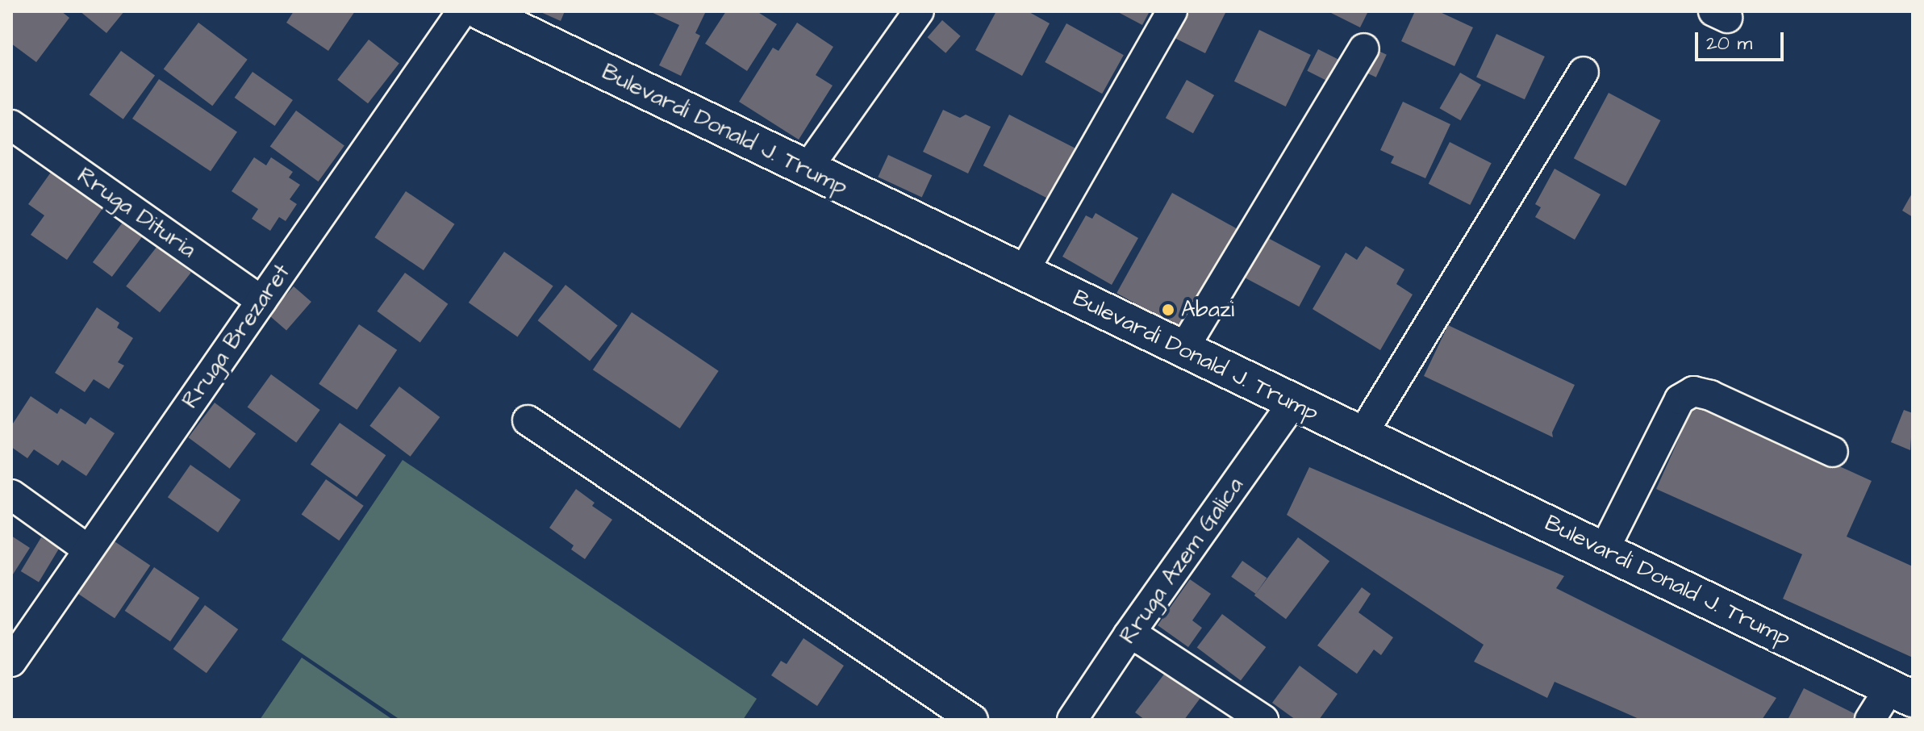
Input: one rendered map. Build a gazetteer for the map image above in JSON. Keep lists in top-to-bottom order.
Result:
{
  "streets": {
    "main road": ["Bulevardi Donald J. Trump"],
    "street": ["Rruga Dituria", "Rruga Brezaret", "Rruga Azem Galica"]
  },
  "crossings": [
    ["Bulevardi Donald J. Trump", "Rruga Azem Galica"],
    ["Rruga Dituria", "Rruga Brezaret"]
  ],
  "places": ["Abazi"],
  "scale_bar": "20 m"
}
